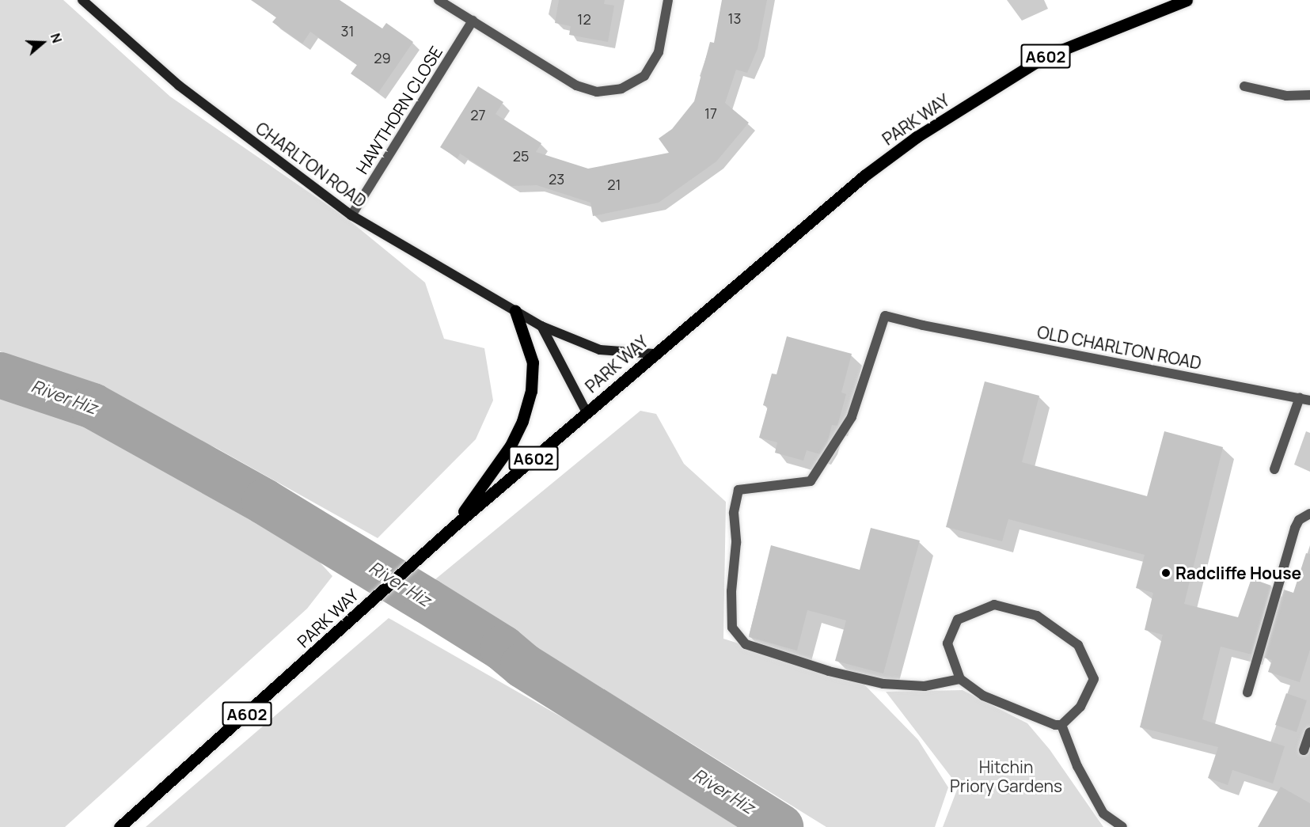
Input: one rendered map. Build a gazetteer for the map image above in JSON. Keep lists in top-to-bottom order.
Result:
{
  "streets": {
    "main road": ["A602", "PARK WAY"],
    "street": ["HAWTHORN CLOSE", "CHARLTON ROAD", "OLD CHARLTON ROAD"]
  },
  "crossings": [
    ["HAWTHORN CLOSE", "CHARLTON ROAD"],
    ["PARK WAY", "CHARLTON ROAD"]
  ],
  "water": ["River Hiz"],
  "parks": ["Hitchin Priory Gardens"],
  "places": ["Radcliffe House"],
  "house_numbers": [
    "13",
    "12",
    "31",
    "29",
    "17",
    "27",
    "25",
    "23",
    "21"
  ],
  "north": "right"
}
